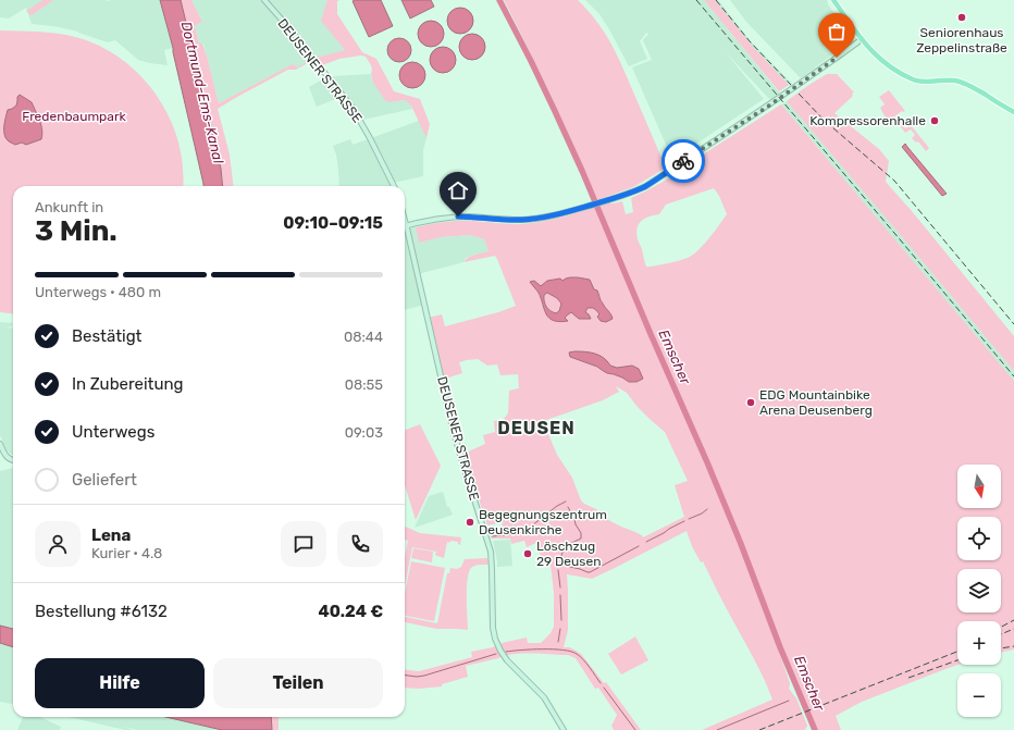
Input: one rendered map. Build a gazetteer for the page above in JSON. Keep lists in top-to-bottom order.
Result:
{
  "streets": {
    "main road": ["DEUSENER STRASSE"]
  },
  "districts": ["DEUSEN"],
  "water": ["Dortmund-Ems-Kanal", "Emscher"],
  "parks": ["Fredenbaumpark"],
  "places": [
    "Seniorenhaus Zeppelinstraße",
    "Kompressorenhalle",
    "EDG Mountainbike Arena Deusenberg",
    "Begegnungszentrum Deusenkirche",
    "Löschzug 29 Deusen"
  ],
  "north": "bottom",
  "page": {
    "heading": ["3 Min.", "Ankunft in", "09:10–09:15"],
    "panel": [
      "Lena",
      "Kurier · 4.8",
      "Bestellung #6132",
      "40.24 €"
    ],
    "bar": "Unterwegs · 480 m",
    "list": [
      ["Bestätigt", "08:44"],
      ["In Zubereitung", "08:55"],
      ["Unterwegs", "09:03"],
      "Geliefert"
    ],
    "map_buttons": ["+", "−"],
    "buttons": ["Hilfe", "Teilen"]
  }
}
